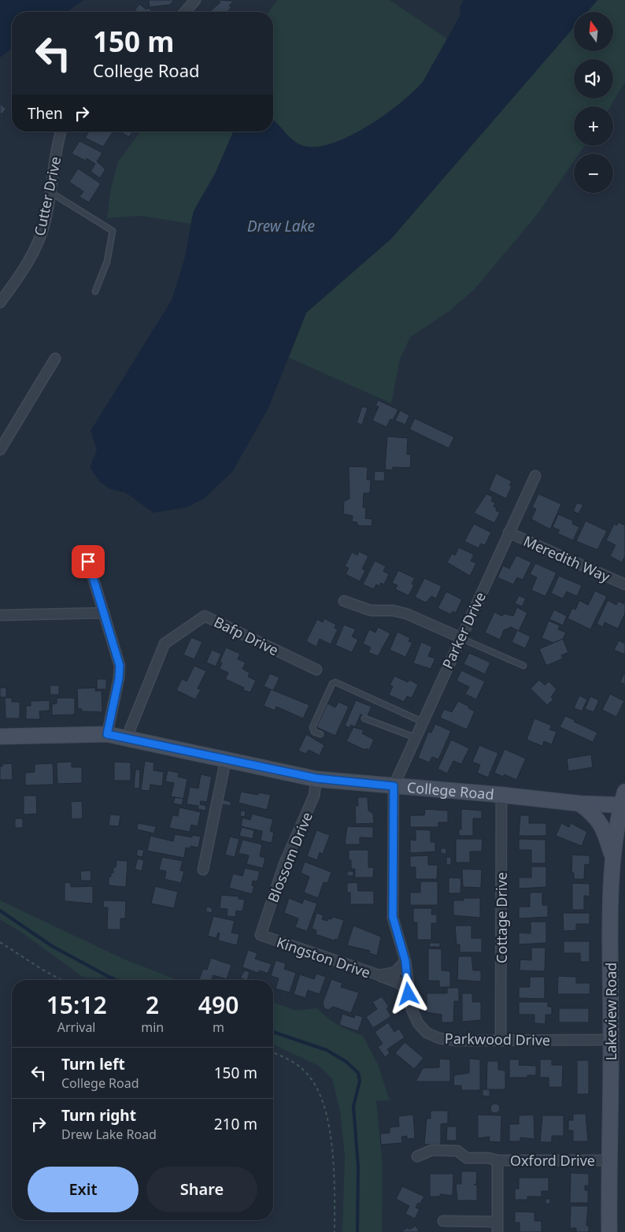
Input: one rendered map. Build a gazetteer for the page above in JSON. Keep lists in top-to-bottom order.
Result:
{
  "streets": {
    "street": [
      "Cutter Drive",
      "Meredith Way",
      "Parker Drive",
      "Bafp Drive",
      "College Road",
      "Blossom Drive",
      "Cottage Drive",
      "Kingston Drive",
      "Lakeview Road",
      "Parkwood Drive",
      "Oxford Drive"
    ]
  },
  "crossings": [
    ["Meredith Way", "Parker Drive"],
    ["Parker Drive", "College Road"],
    ["Parker Drive", "Parkwood Drive"],
    ["Bafp Drive", "College Road"],
    ["College Road", "Blossom Drive"],
    ["College Road", "Cottage Drive"],
    ["College Road", "Lakeview Road"],
    ["College Road", "Parkwood Drive"],
    ["Blossom Drive", "Kingston Drive"],
    ["Cottage Drive", "Parkwood Drive"],
    ["Kingston Drive", "Parkwood Drive"],
    ["Lakeview Road", "Parkwood Drive"],
    ["Lakeview Road", "Oxford Drive"]
  ],
  "water": ["Drew Lake"],
  "north": "top",
  "page": {
    "map_buttons": ["+", "−"],
    "turn": ["150 m", "College Road"],
    "then": "Then",
    "eta": [
      "15:12",
      "Arrival",
      "2",
      "min",
      "490",
      "m"
    ],
    "list": [
      {
        "name": "Turn left",
        "note": "College Road",
        "value": "150 m"
      },
      {
        "name": "Turn right",
        "note": "Drew Lake Road",
        "value": "210 m"
      }
    ],
    "buttons": ["Exit", "Share"]
  }
}
